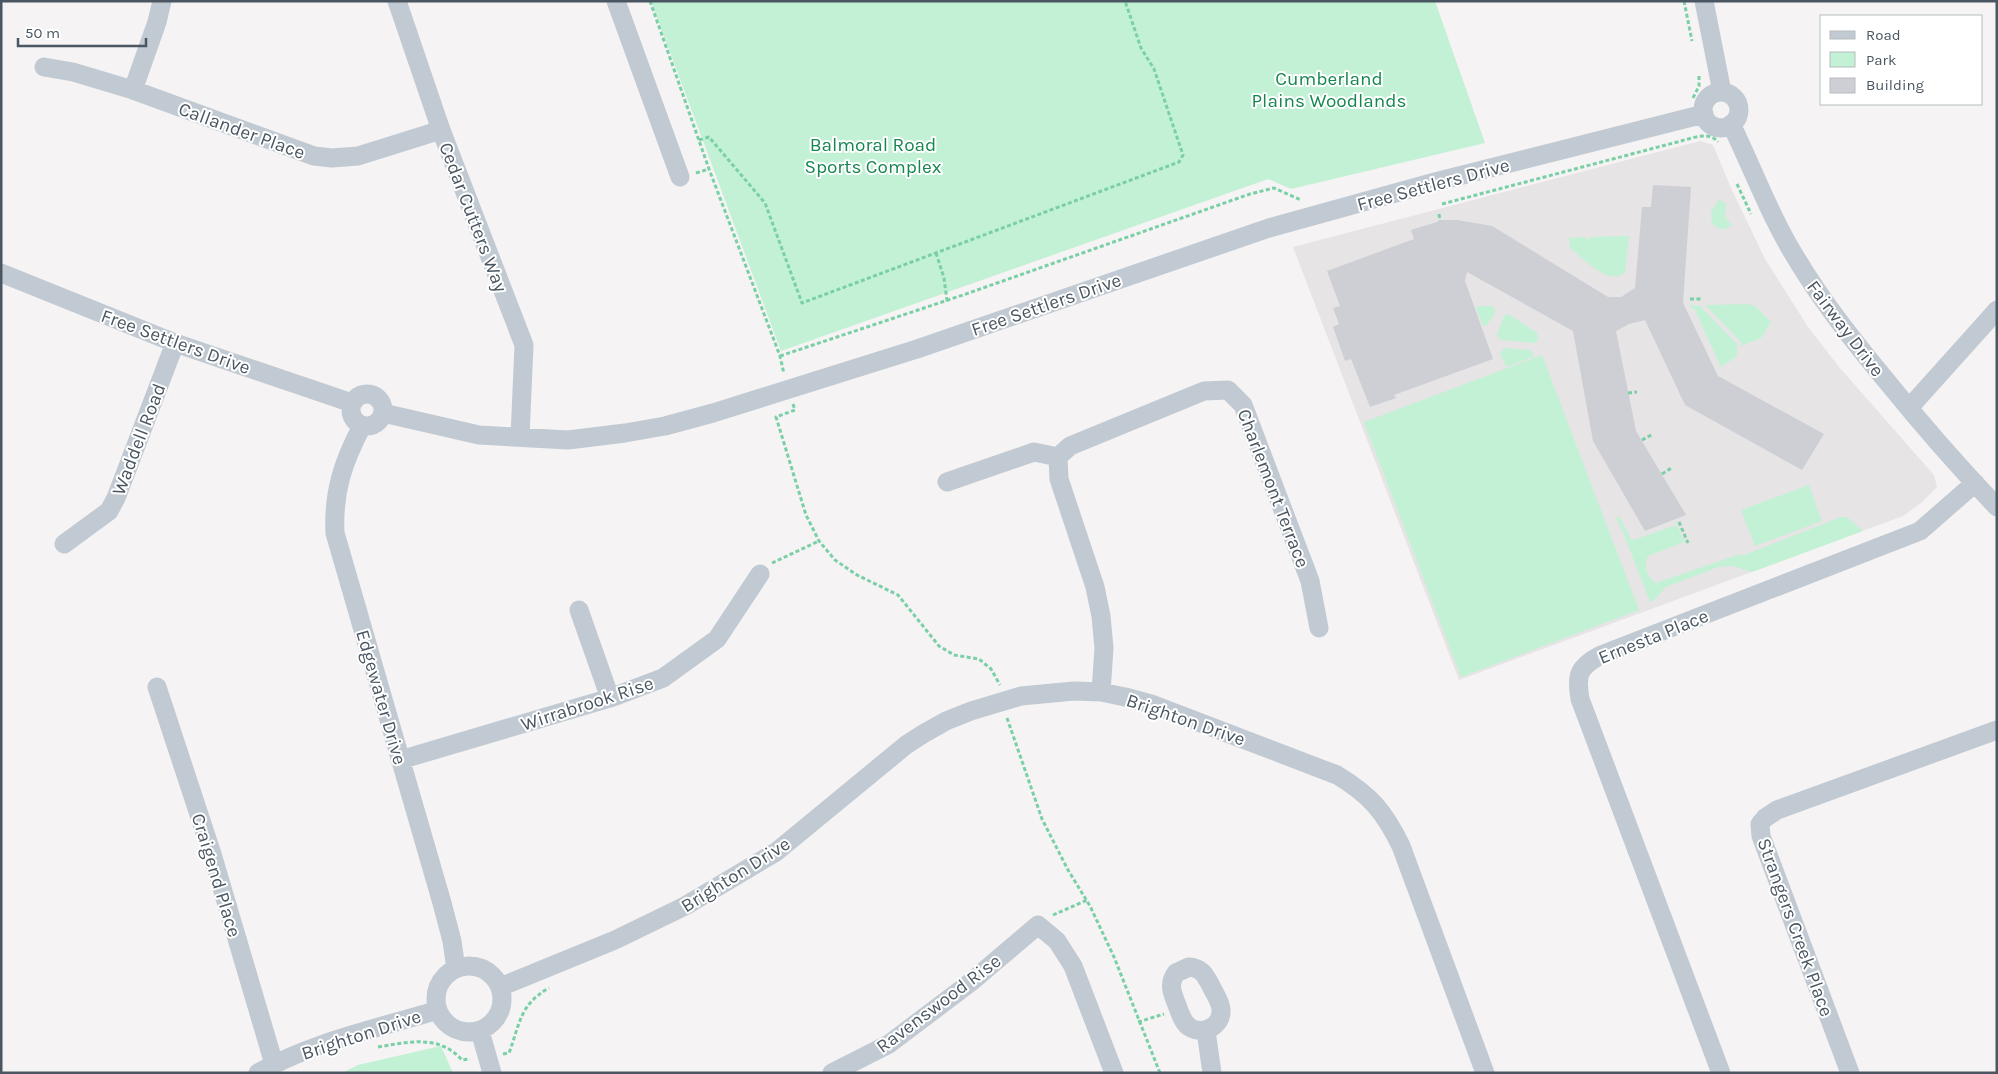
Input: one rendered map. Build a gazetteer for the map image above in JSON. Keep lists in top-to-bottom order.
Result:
{
  "streets": {
    "street": [
      "Callander Place",
      "Free Settlers Drive",
      "Cedar Cutters Way",
      "Fairway Drive",
      "Waddell Road",
      "Charlemont Terrace",
      "Ernesta Place",
      "Edgewater Drive",
      "Wirrabrook Rise",
      "Brighton Drive",
      "Craigend Place",
      "Strangers Creek Place",
      "Ravenswood Rise"
    ]
  },
  "crossings": [
    ["Callander Place", "Cedar Cutters Way"],
    ["Free Settlers Drive", "Cedar Cutters Way"],
    ["Free Settlers Drive", "Fairway Drive"],
    ["Free Settlers Drive", "Waddell Road"],
    ["Free Settlers Drive", "Edgewater Drive"],
    ["Fairway Drive", "Ernesta Place"],
    ["Edgewater Drive", "Wirrabrook Rise"],
    ["Edgewater Drive", "Brighton Drive"],
    ["Brighton Drive", "Craigend Place"]
  ],
  "parks": ["Cumberland Plains Woodlands", "Balmoral Road Sports Complex"],
  "legend": ["Road", "Park", "Building"],
  "scale_bar": "50 m"
}
